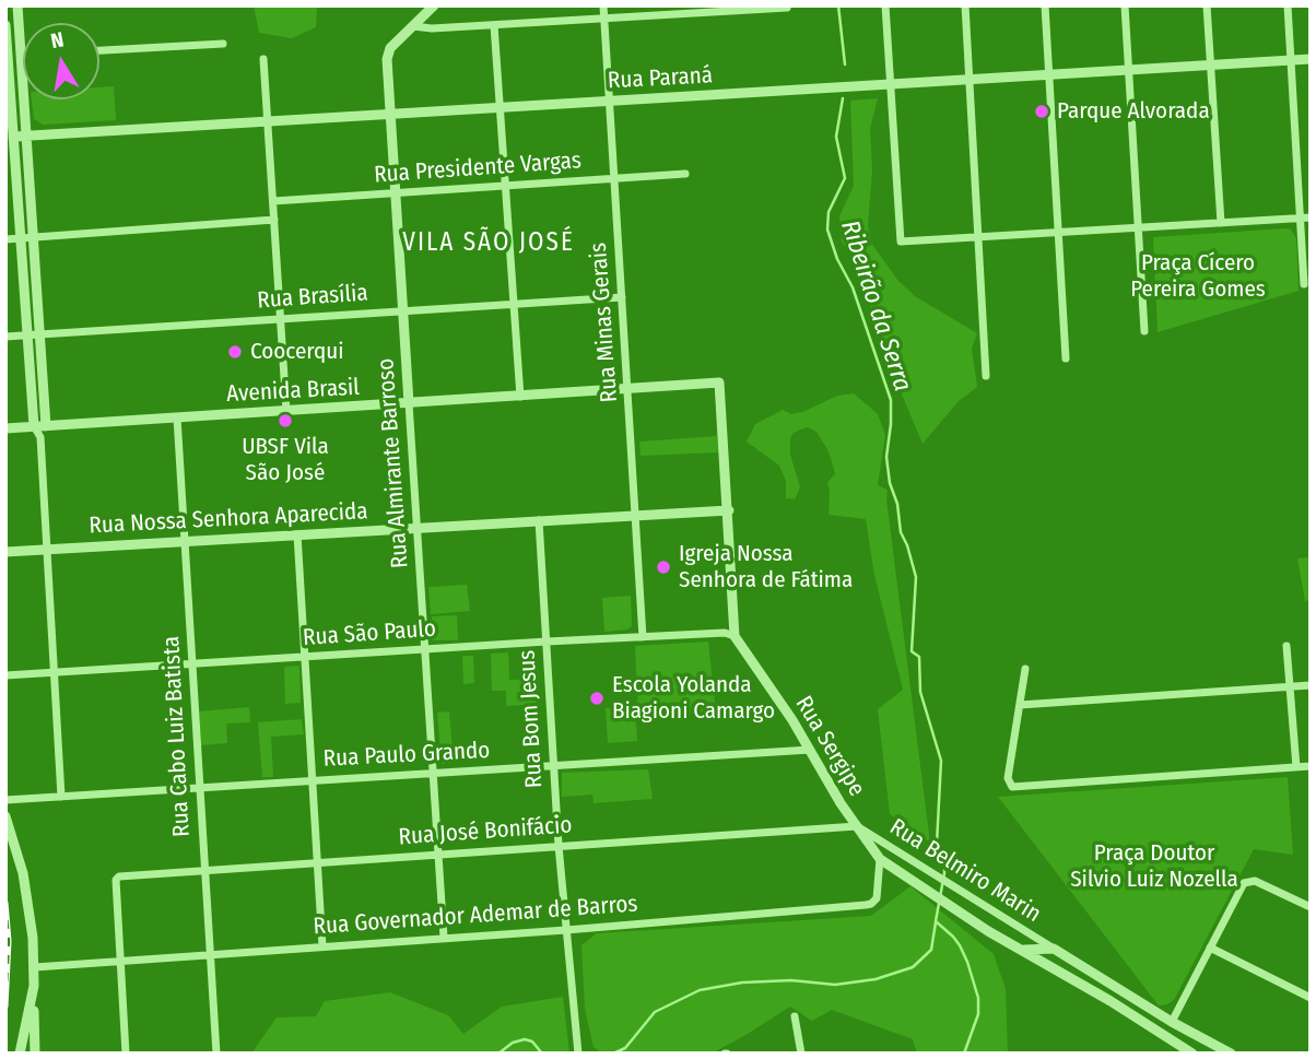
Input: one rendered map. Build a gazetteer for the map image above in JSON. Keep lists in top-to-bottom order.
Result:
{
  "streets": {
    "street": [
      "Rua Paraná",
      "Rua Presidente Vargas",
      "Rua Brasília",
      "Rua Minas Gerais",
      "Avenida Brasil",
      "Rua Almirante Barroso",
      "Rua Nossa Senhora Aparecida",
      "Rua São Paulo",
      "Rua Bom Jesus",
      "Rua Cabo Luiz Batista",
      "Rua Sergipe",
      "Rua Paulo Grando",
      "Rua José Bonifácio",
      "Rua Belmiro Marin",
      "Rua Governador Ademar de Barros"
    ]
  },
  "crossings": [
    ["Rua Paraná", "Rua Minas Gerais"],
    ["Rua Paraná", "Rua Almirante Barroso"],
    ["Rua Presidente Vargas", "Rua Minas Gerais"],
    ["Rua Presidente Vargas", "Rua Almirante Barroso"],
    ["Rua Brasília", "Rua Minas Gerais"],
    ["Rua Brasília", "Rua Almirante Barroso"],
    ["Rua Minas Gerais", "Avenida Brasil"],
    ["Rua Minas Gerais", "Rua Nossa Senhora Aparecida"],
    ["Rua Minas Gerais", "Rua São Paulo"],
    ["Avenida Brasil", "Rua Almirante Barroso"],
    ["Avenida Brasil", "Rua Nossa Senhora Aparecida"],
    ["Avenida Brasil", "Rua Cabo Luiz Batista"],
    ["Rua Almirante Barroso", "Rua Nossa Senhora Aparecida"],
    ["Rua Almirante Barroso", "Rua São Paulo"],
    ["Rua Almirante Barroso", "Rua Paulo Grando"],
    ["Rua Almirante Barroso", "Rua José Bonifácio"],
    ["Rua Almirante Barroso", "Rua Governador Ademar de Barros"],
    ["Rua Nossa Senhora Aparecida", "Rua Bom Jesus"],
    ["Rua Nossa Senhora Aparecida", "Rua Cabo Luiz Batista"],
    ["Rua São Paulo", "Rua Bom Jesus"],
    ["Rua São Paulo", "Rua Cabo Luiz Batista"],
    ["Rua São Paulo", "Rua Sergipe"],
    ["Rua Bom Jesus", "Rua Paulo Grando"],
    ["Rua Bom Jesus", "Rua José Bonifácio"],
    ["Rua Bom Jesus", "Rua Governador Ademar de Barros"],
    ["Rua Cabo Luiz Batista", "Rua Paulo Grando"],
    ["Rua Cabo Luiz Batista", "Rua José Bonifácio"],
    ["Rua Cabo Luiz Batista", "Rua Governador Ademar de Barros"],
    ["Rua Sergipe", "Rua Paulo Grando"],
    ["Rua Sergipe", "Rua José Bonifácio"],
    ["Rua Sergipe", "Rua Belmiro Marin"],
    ["Rua Sergipe", "Rua Governador Ademar de Barros"],
    ["Rua José Bonifácio", "Rua Belmiro Marin"],
    ["Rua José Bonifácio", "Rua Governador Ademar de Barros"]
  ],
  "districts": ["VILA SÃO JOSÉ"],
  "water": ["Ribeirão da Serra"],
  "parks": ["Praça Cícero Pereira Gomes", "Praça Doutor Silvio Luiz Nozella"],
  "places": [
    "Parque Alvorada",
    "Coocerqui",
    "UBSF Vila São José",
    "Igreja Nossa Senhora de Fátima",
    "Escola Yolanda Biagioni Camargo"
  ],
  "north": "top"
}
